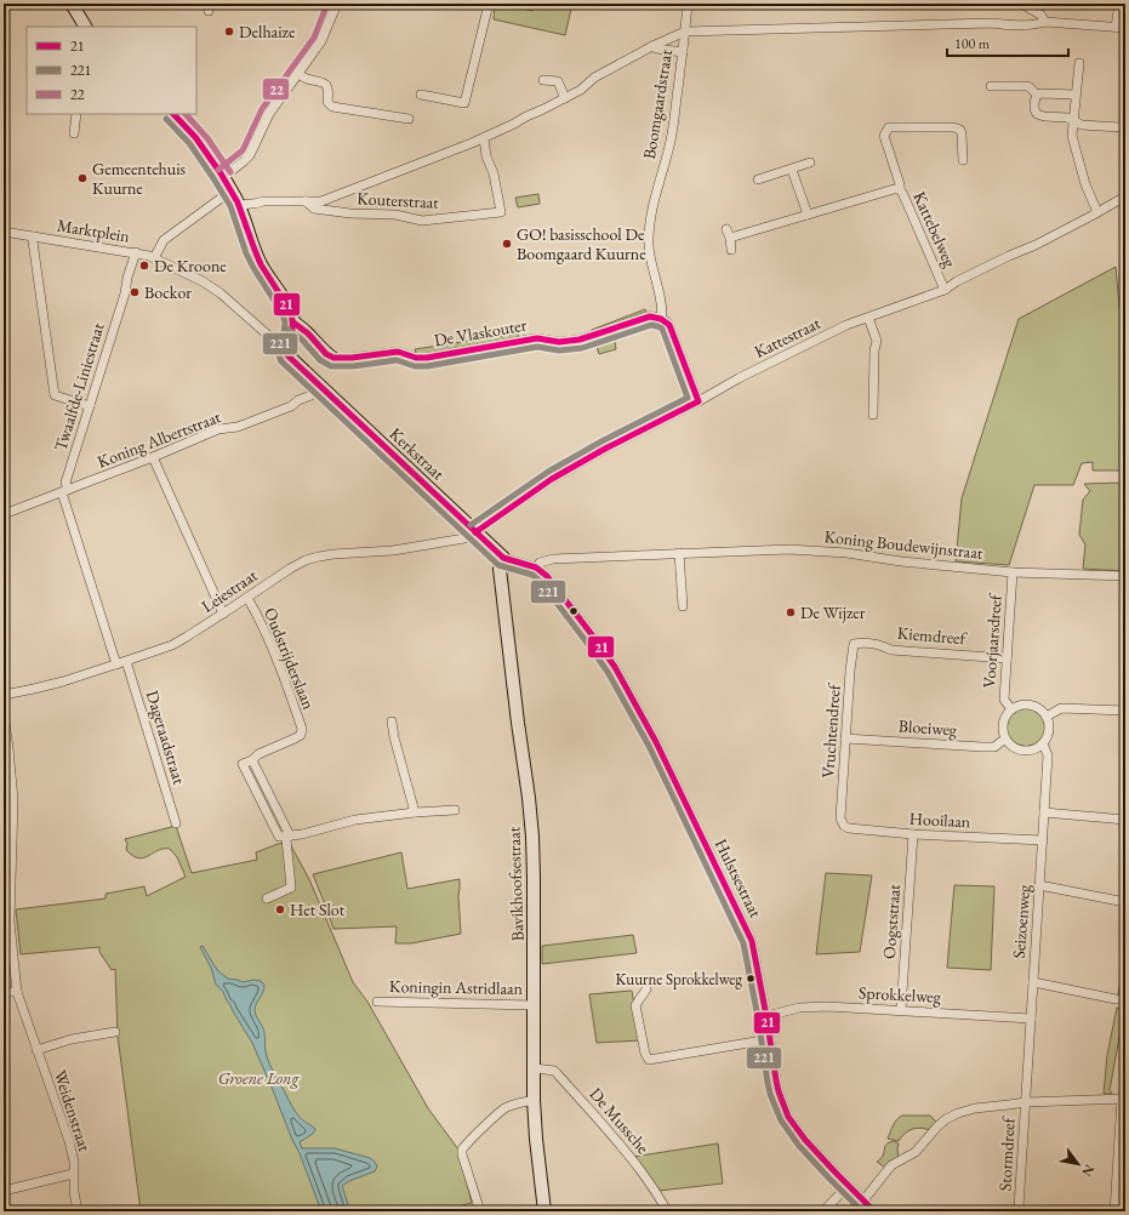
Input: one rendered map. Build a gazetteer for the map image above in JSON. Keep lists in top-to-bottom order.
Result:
{
  "streets": {
    "street": [
      "Boomgaardstraat",
      "Kouterstraat",
      "Kattebelweg",
      "Marktplein",
      "De Vlaskouter",
      "Kattestraat",
      "Twaalfde-Liniestraat",
      "Koning Albertstraat",
      "Kerkstraat",
      "Koning Boudewijnstraat",
      "Leiestraat",
      "Kiemdreef",
      "Voorjaarsdreef",
      "Oudstrijderslaan",
      "Bloeiweg",
      "Vruchtendreef",
      "Dageraadstraat",
      "Hooilaan",
      "Hulstsestraat",
      "Bavikhoofsestraat",
      "Oogststraat",
      "Seizoenweg",
      "Koningin Astridlaan",
      "Sprokkelweg",
      "Weidenstraat",
      "De Mussche",
      "Stormdreef"
    ]
  },
  "crossings": [
    ["Boomgaardstraat", "Kouterstraat"],
    ["Boomgaardstraat", "De Vlaskouter"],
    ["Boomgaardstraat", "Kattestraat"],
    ["Kattebelweg", "Kattestraat"],
    ["Marktplein", "Twaalfde-Liniestraat"],
    ["Marktplein", "Kerkstraat"],
    ["Kattestraat", "Kerkstraat"],
    ["Kattestraat", "Leiestraat"],
    ["Twaalfde-Liniestraat", "Koning Albertstraat"],
    ["Koning Albertstraat", "Kerkstraat"],
    ["Kerkstraat", "Koning Boudewijnstraat"],
    ["Kerkstraat", "Leiestraat"],
    ["Kerkstraat", "Hulstsestraat"],
    ["Kerkstraat", "Bavikhoofsestraat"],
    ["Koning Boudewijnstraat", "Voorjaarsdreef"],
    ["Koning Boudewijnstraat", "Hulstsestraat"],
    ["Leiestraat", "Oudstrijderslaan"],
    ["Leiestraat", "Dageraadstraat"],
    ["Kiemdreef", "Voorjaarsdreef"],
    ["Kiemdreef", "Vruchtendreef"],
    ["Voorjaarsdreef", "Bloeiweg"],
    ["Voorjaarsdreef", "Seizoenweg"],
    ["Bloeiweg", "Vruchtendreef"],
    ["Bloeiweg", "Seizoenweg"],
    ["Vruchtendreef", "Hooilaan"],
    ["Hooilaan", "Oogststraat"],
    ["Hooilaan", "Seizoenweg"],
    ["Hulstsestraat", "Sprokkelweg"],
    ["Bavikhoofsestraat", "Koningin Astridlaan"],
    ["Bavikhoofsestraat", "De Mussche"],
    ["Oogststraat", "Sprokkelweg"],
    ["Seizoenweg", "Sprokkelweg"],
    ["Seizoenweg", "Stormdreef"]
  ],
  "parks": ["Groene Long"],
  "places": [
    "Delhaize",
    "Gemeentehuis Kuurne",
    "GO! basisschool De Boomgaard Kuurne",
    "De Kroone",
    "Bockor",
    "De Wijzer",
    "Het Slot",
    "Kuurne Sprokkelweg"
  ],
  "lines": ["transit line 22", "transit line 21", "transit line 221"],
  "legend": ["21", "221", "22"],
  "scale_bar": "100 m",
  "north": "bottom right"
}
